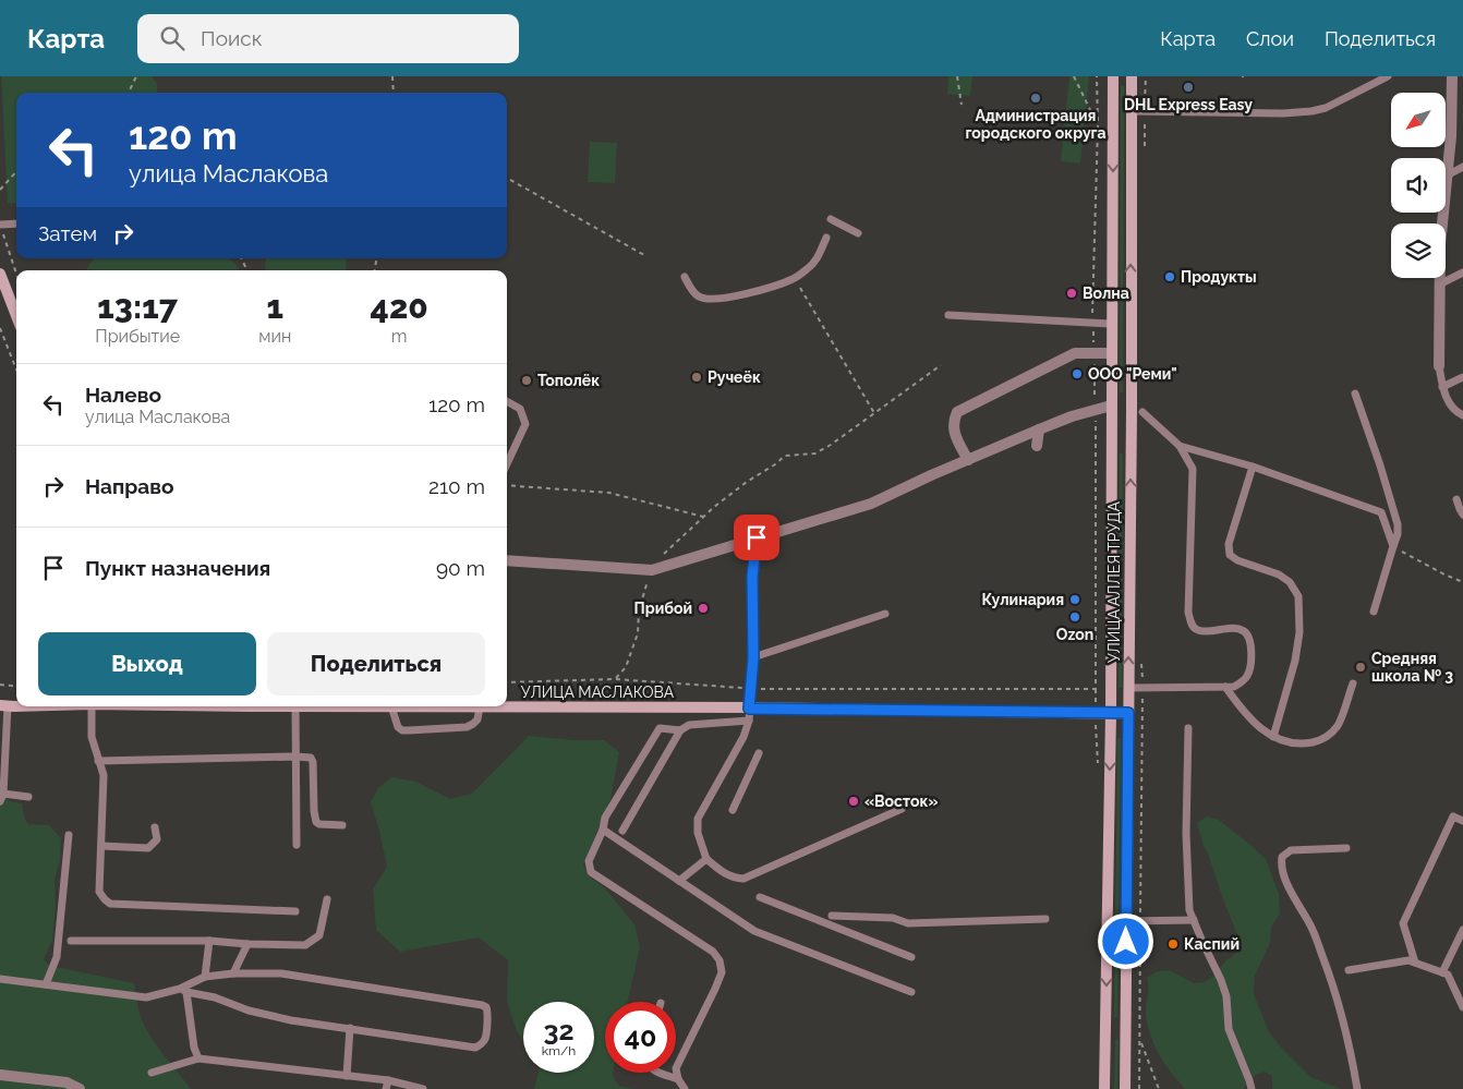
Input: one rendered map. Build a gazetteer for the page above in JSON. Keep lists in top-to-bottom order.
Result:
{
  "streets": {
    "street": ["УЛИЦА АЛЛЕЯ ТРУДА", "УЛИЦА МАСЛАКОВА"]
  },
  "crossings": [
    ["УЛИЦА АЛЛЕЯ ТРУДА", "УЛИЦА МАСЛАКОВА"]
  ],
  "places": [
    "DHL Express Easy",
    "Администрация городского округа",
    "Продукты",
    "Волна",
    "ООО \"Реми\"",
    "Ручеёк",
    "Тополёк",
    "Кулинария",
    "Прибой",
    "Ozon",
    "Средняя школа № 3",
    "«Восток»",
    "Каспий"
  ],
  "north": "bottom left",
  "page": {
    "header": "Карта",
    "search": "Поиск",
    "nav": ["Карта", "Слои", "Поделиться"],
    "turn": ["120 m", "улица Маслакова"],
    "then": "Затем",
    "eta": [
      "13:17",
      "Прибытие",
      "1",
      "мин",
      "420",
      "m"
    ],
    "list": [
      {
        "name": "Налево",
        "note": "улица Маслакова",
        "value": "120 m"
      },
      {
        "name": "Направо",
        "value": "210 m"
      },
      {
        "name": "Пункт назначения",
        "value": "90 m"
      }
    ],
    "buttons": ["Выход", "Поделиться"],
    "speed": "32 km/h",
    "limit": "40"
  }
}
